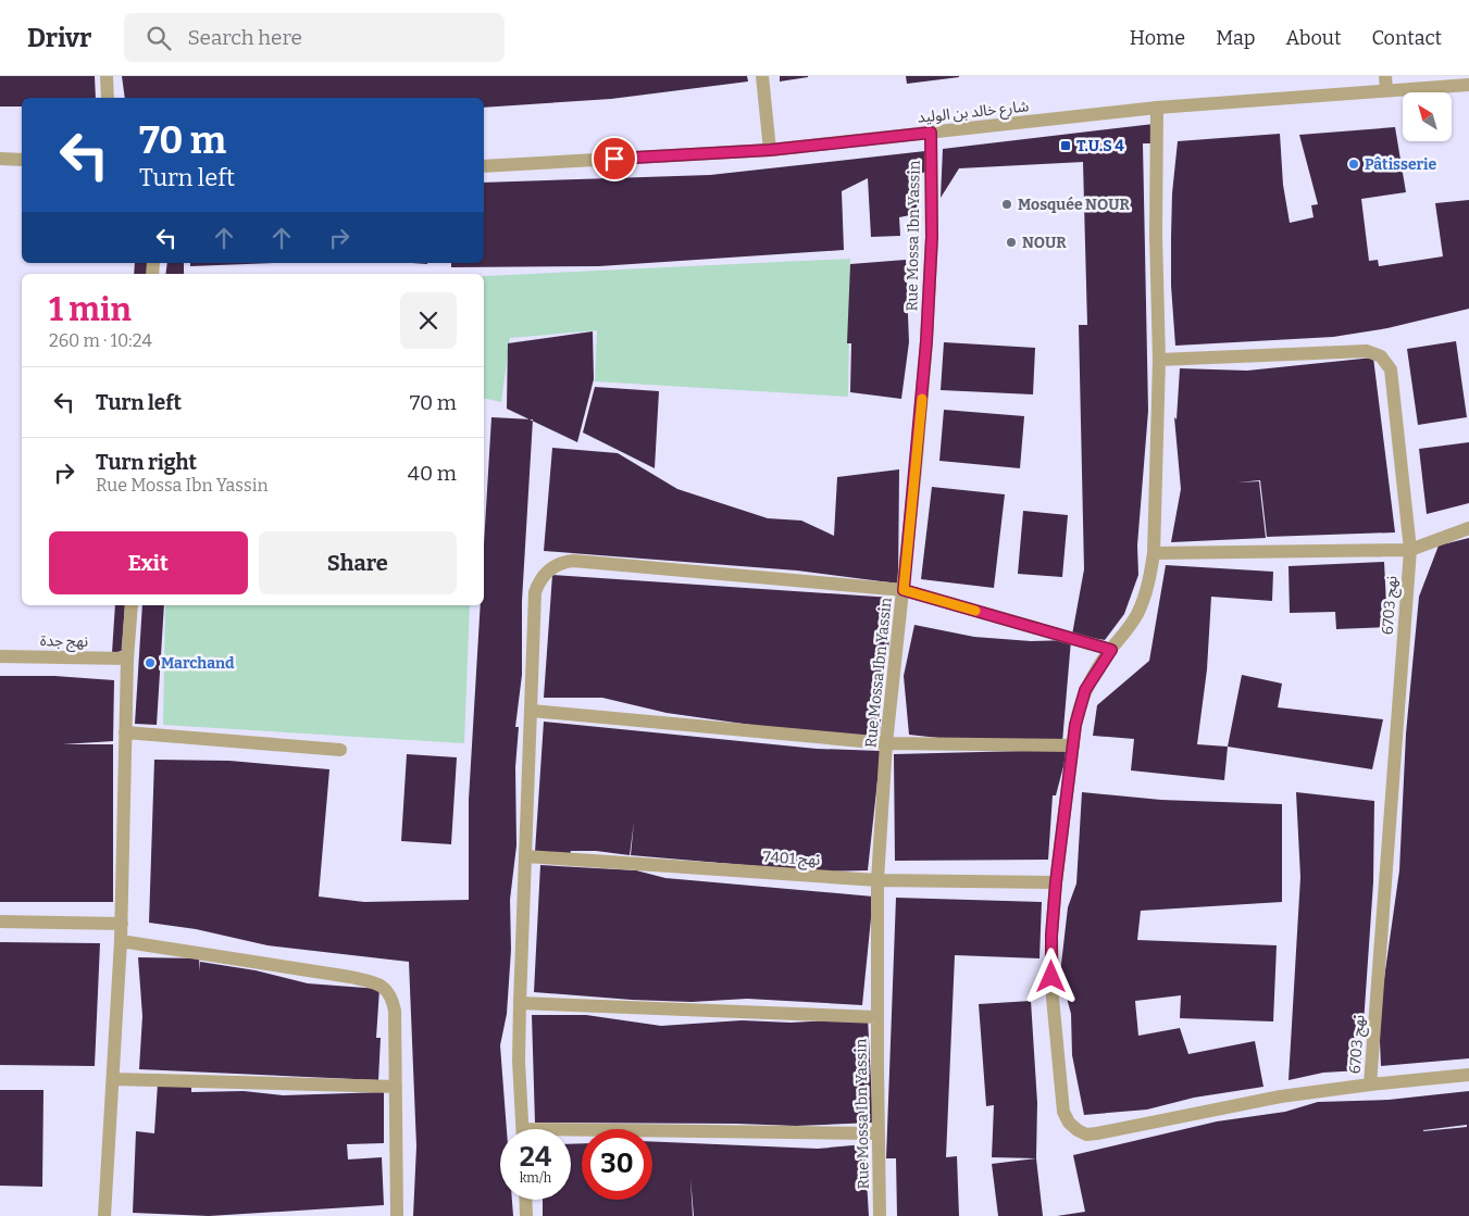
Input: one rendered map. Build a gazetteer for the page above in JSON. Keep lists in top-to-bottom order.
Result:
{
  "streets": {
    "street": [
      "شارع خالد بن الوليد",
      "Rue Mossa Ibn Yassin",
      "نهج 6703",
      "نهج جدة",
      "نهج 7401"
    ]
  },
  "crossings": [
    ["شارع خالد بن الوليد", "Rue Mossa Ibn Yassin"],
    ["Rue Mossa Ibn Yassin", "نهج 7401"]
  ],
  "places": {
    "transit": ["T.U.S 4"],
    "other": [
      "Pâtisserie",
      "Mosquée NOUR",
      "NOUR",
      "Marchand"
    ]
  },
  "north": "top left",
  "page": {
    "header": "Drivr",
    "search": "Search here",
    "nav": [
      "Home",
      "Map",
      "About",
      "Contact"
    ],
    "turn": ["70 m", "Turn left"],
    "heading": ["1 min", "260 m · 10:24"],
    "list": [
      {
        "name": "Turn left",
        "value": "70 m"
      },
      {
        "name": "Turn right",
        "note": "Rue Mossa Ibn Yassin",
        "value": "40 m"
      }
    ],
    "buttons": ["Exit", "Share"],
    "speed": "24 km/h",
    "limit": "30"
  }
}
